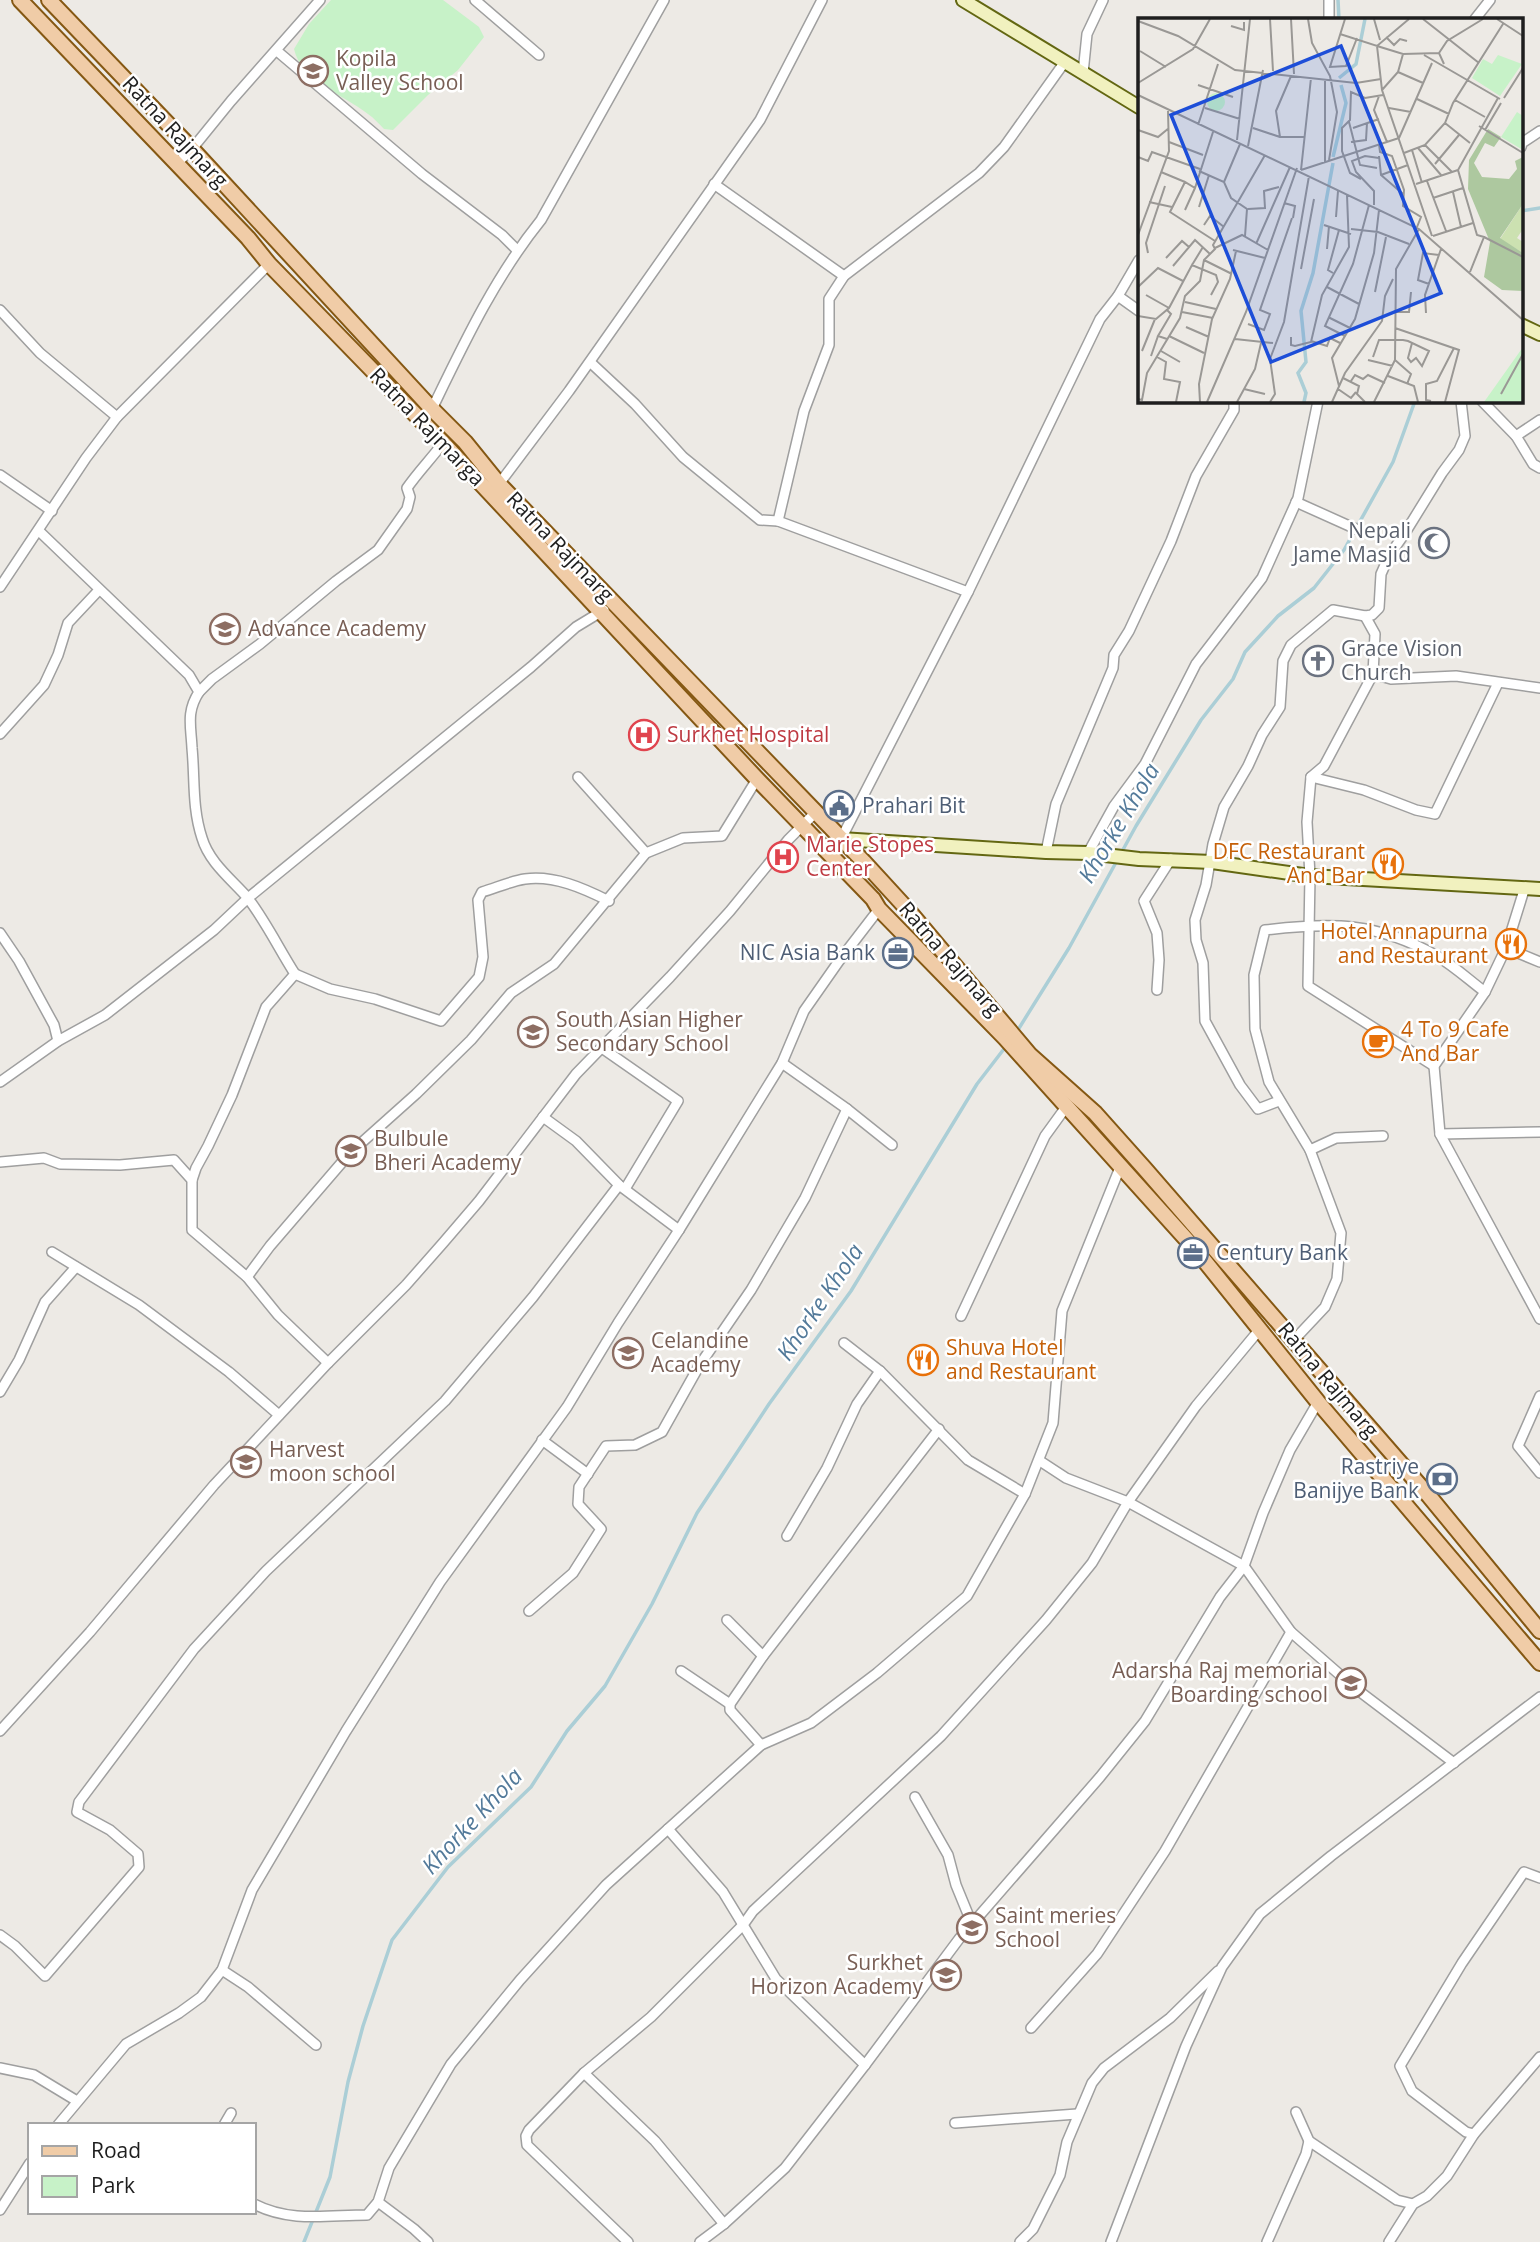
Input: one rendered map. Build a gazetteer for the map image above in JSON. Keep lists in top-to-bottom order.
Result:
{
  "streets": {
    "main road": ["Ratna Rajmarg", "Ratna Rajmarga"]
  },
  "crossings": [
    ["Ratna Rajmarg", "Ratna Rajmarga"]
  ],
  "water": ["Khorke Khola"],
  "places": {
    "school or university": [
      "Kopila Valley School",
      "Advance Academy",
      "South Asian Higher Secondary School",
      "Bulbule Bheri Academy",
      "Celandine Academy",
      "Harvest moon school",
      "Adarsha Raj memorial Boarding school",
      "Saint meries School",
      "Surkhet Horizon Academy"
    ],
    "mosque": ["Nepali Jame Masjid"],
    "church": ["Grace Vision Church"],
    "hospital": ["Surkhet Hospital", "Marie Stopes Center"],
    "public building": ["Prahari Bit"],
    "restaurant": ["DFC Restaurant And Bar", "Hotel Annapurna and Restaurant", "Shuva Hotel and Restaurant"],
    "office": ["NIC Asia Bank", "Century Bank"],
    "cafe": ["4 To 9 Cafe And Bar"],
    "bank": ["Rastriye Banijye Bank"]
  },
  "legend": ["Road", "Park"]
}
